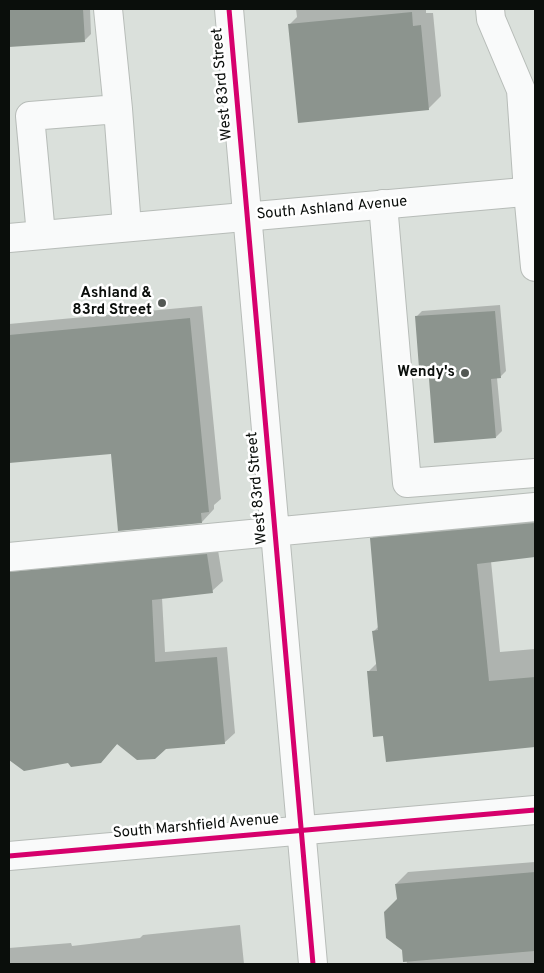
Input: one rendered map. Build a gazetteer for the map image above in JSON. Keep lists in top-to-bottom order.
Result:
{
  "streets": {
    "street": ["West 83rd Street", "South Ashland Avenue", "South Marshfield Avenue"]
  },
  "crossings": [
    ["West 83rd Street", "South Ashland Avenue"],
    ["West 83rd Street", "South Marshfield Avenue"]
  ],
  "places": ["Ashland & 83rd Street", "Wendy's"]
}
